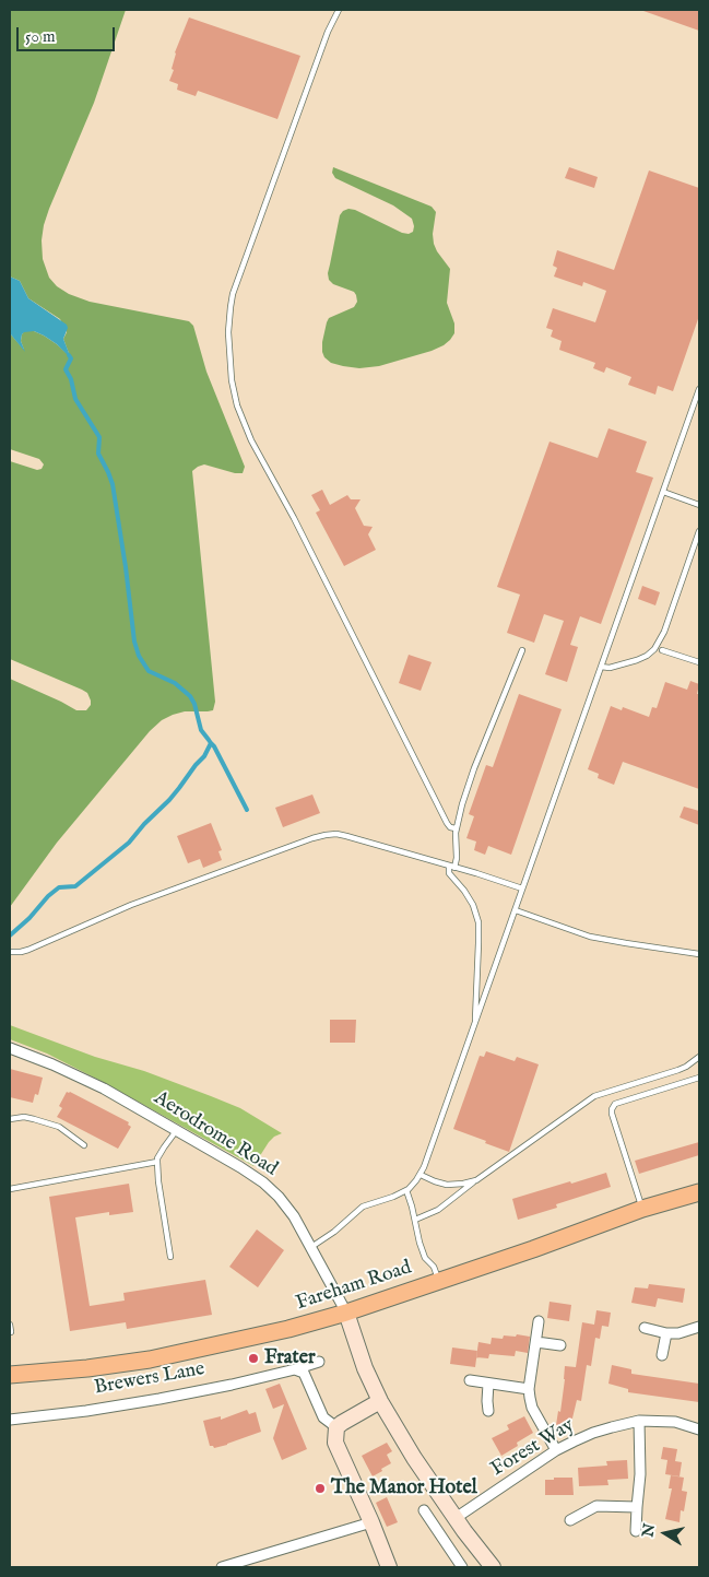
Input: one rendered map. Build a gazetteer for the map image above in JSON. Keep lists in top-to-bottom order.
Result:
{
  "streets": {
    "main road": ["Fareham Road"],
    "street": ["Aerodrome Road", "Brewers Lane", "Forest Way"]
  },
  "crossings": [
    ["Aerodrome Road", "Fareham Road"]
  ],
  "places": ["Frater", "The Manor Hotel"],
  "scale_bar": "50 m",
  "north": "left"
}
